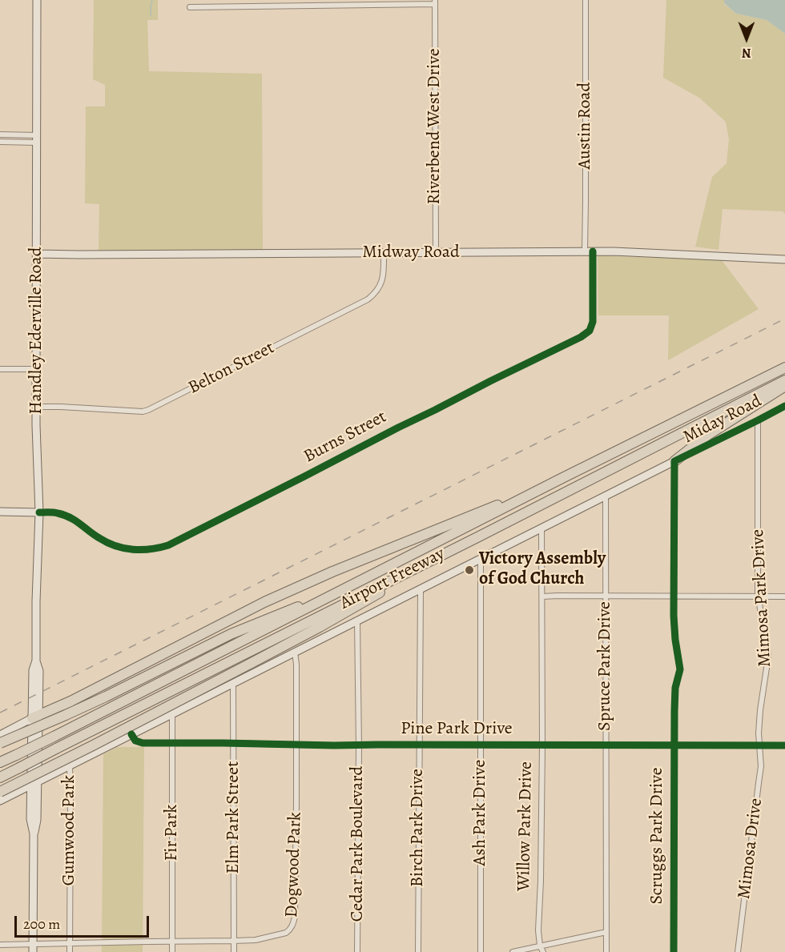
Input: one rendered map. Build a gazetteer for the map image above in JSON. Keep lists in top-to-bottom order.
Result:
{
  "streets": {
    "highway": ["Airport Freeway"],
    "main road": ["Midway Road", "Handley Ederville Road"],
    "street": [
      "Austin Road",
      "Riverbend West Drive",
      "Belton Street",
      "Miday Road",
      "Burns Street",
      "Mimosa Park Drive",
      "Spruce Park Drive",
      "Pine Park Drive",
      "Ash Park Drive",
      "Elm Park Street",
      "Willow Park Drive",
      "Birch Park Drive",
      "Gumwood Park",
      "Fir Park",
      "Scruggs Park Drive",
      "Cedar Park Boulevard",
      "Mimosa Drive",
      "Dogwood Park"
    ]
  },
  "crossings": [
    ["Austin Road", "Midway Road"],
    ["Riverbend West Drive", "Midway Road"],
    ["Midway Road", "Handley Ederville Road"],
    ["Midway Road", "Belton Street"],
    ["Midway Road", "Burns Street"],
    ["Handley Ederville Road", "Belton Street"],
    ["Handley Ederville Road", "Burns Street"],
    ["Handley Ederville Road", "Airport Freeway"],
    ["Handley Ederville Road", "Dogwood Park"],
    ["Miday Road", "Airport Freeway"],
    ["Miday Road", "Mimosa Park Drive"],
    ["Miday Road", "Scruggs Park Drive"],
    ["Airport Freeway", "Spruce Park Drive"],
    ["Airport Freeway", "Pine Park Drive"],
    ["Airport Freeway", "Ash Park Drive"],
    ["Airport Freeway", "Elm Park Street"],
    ["Airport Freeway", "Willow Park Drive"],
    ["Airport Freeway", "Birch Park Drive"],
    ["Airport Freeway", "Gumwood Park"],
    ["Airport Freeway", "Fir Park"],
    ["Airport Freeway", "Scruggs Park Drive"],
    ["Airport Freeway", "Cedar Park Boulevard"],
    ["Airport Freeway", "Dogwood Park"],
    ["Mimosa Park Drive", "Pine Park Drive"],
    ["Mimosa Park Drive", "Mimosa Drive"],
    ["Spruce Park Drive", "Pine Park Drive"],
    ["Pine Park Drive", "Ash Park Drive"],
    ["Pine Park Drive", "Elm Park Street"],
    ["Pine Park Drive", "Willow Park Drive"],
    ["Pine Park Drive", "Birch Park Drive"],
    ["Pine Park Drive", "Fir Park"],
    ["Pine Park Drive", "Scruggs Park Drive"],
    ["Pine Park Drive", "Cedar Park Boulevard"],
    ["Pine Park Drive", "Mimosa Drive"],
    ["Pine Park Drive", "Dogwood Park"],
    ["Elm Park Street", "Dogwood Park"],
    ["Gumwood Park", "Dogwood Park"],
    ["Fir Park", "Dogwood Park"]
  ],
  "places": ["Victory Assembly of God Church"],
  "scale_bar": "200 m",
  "north": "bottom"
}
